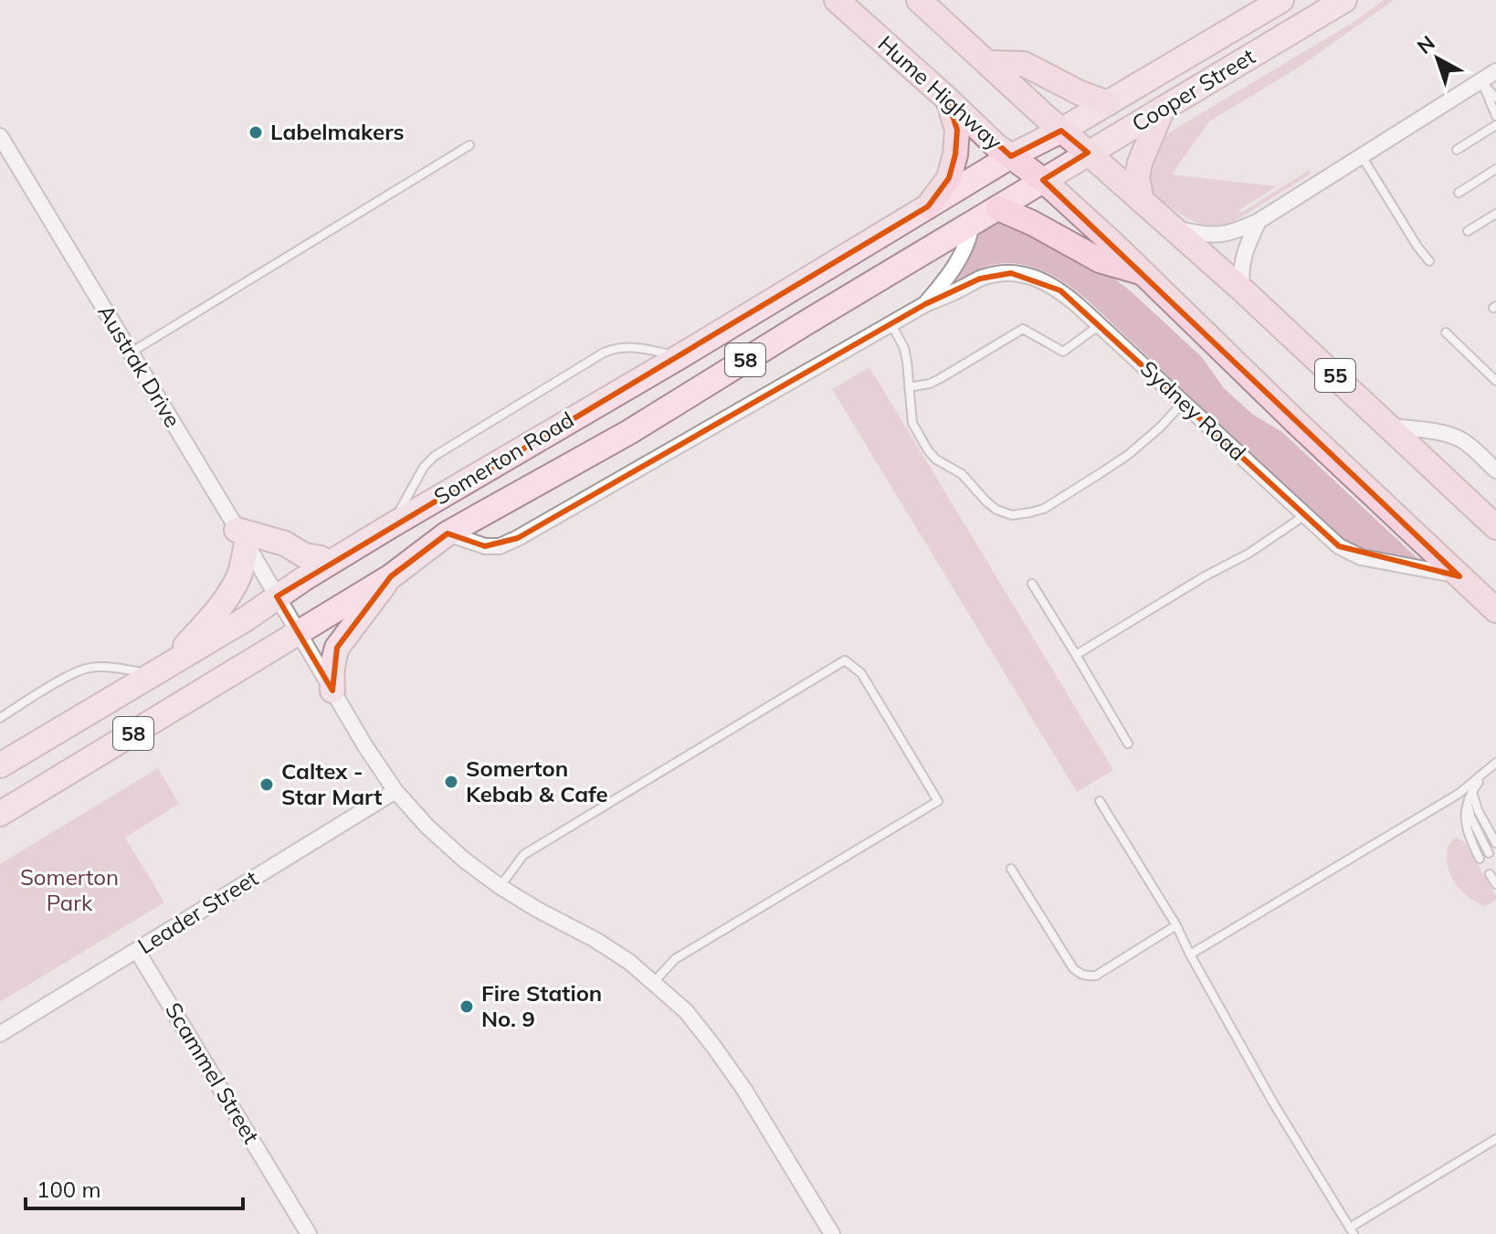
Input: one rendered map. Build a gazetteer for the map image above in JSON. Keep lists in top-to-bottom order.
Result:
{
  "streets": {
    "highway": ["Hume Highway", "55"],
    "main road": ["Cooper Street", "58", "Somerton Road"],
    "street": [
      "Austrak Drive",
      "Sydney Road",
      "Leader Street",
      "Scammel Street"
    ]
  },
  "crossings": [
    ["Cooper Street", "Hume Highway"],
    ["Cooper Street", "55"],
    ["Cooper Street", "Somerton Road"],
    ["Hume Highway", "Somerton Road"],
    ["Austrak Drive", "Somerton Road"],
    ["Austrak Drive", "Leader Street"],
    ["Sydney Road", "Somerton Road"],
    ["Leader Street", "Scammel Street"]
  ],
  "parks": ["Somerton Park"],
  "places": [
    "Labelmakers",
    "Somerton Kebab & Cafe",
    "Caltex - Star Mart",
    "Fire Station No. 9"
  ],
  "scale_bar": "100 m",
  "north": "top left"
}
